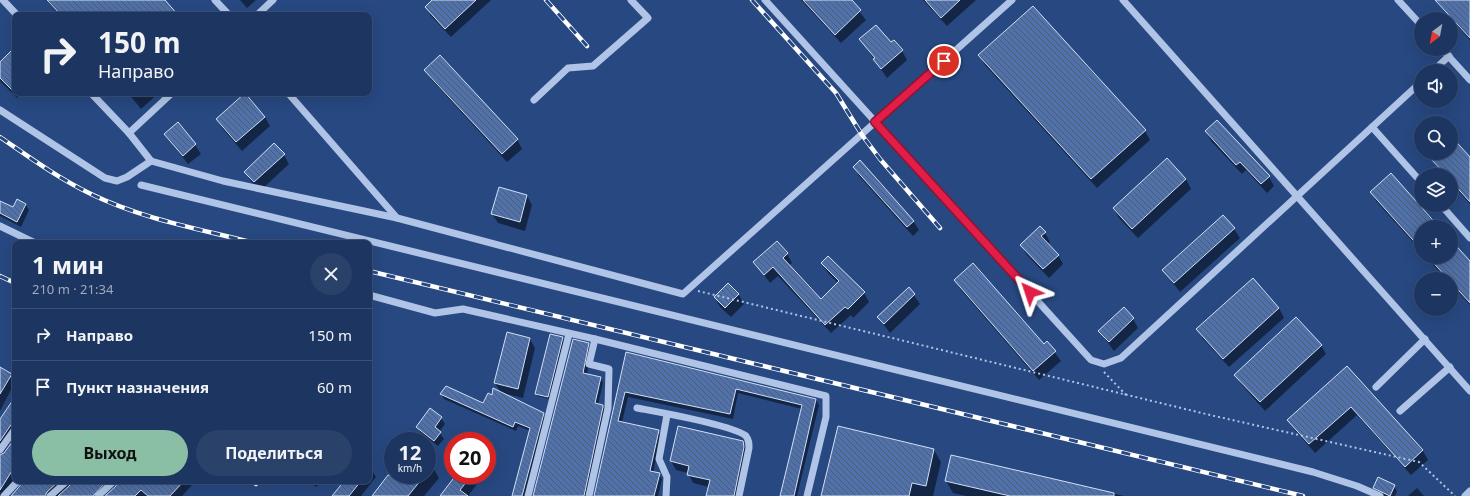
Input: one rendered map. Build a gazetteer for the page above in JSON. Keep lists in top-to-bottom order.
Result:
{
  "north": "bottom left",
  "page": {
    "map_buttons": ["+", "−"],
    "turn": ["150 m", "Направо"],
    "heading": ["1 мин", "210 m · 21:34"],
    "list": [
      {
        "name": "Направо",
        "value": "150 m"
      },
      {
        "name": "Пункт назначения",
        "value": "60 m"
      }
    ],
    "buttons": ["Выход", "Поделиться"],
    "speed": "12 km/h",
    "limit": "20"
  }
}
